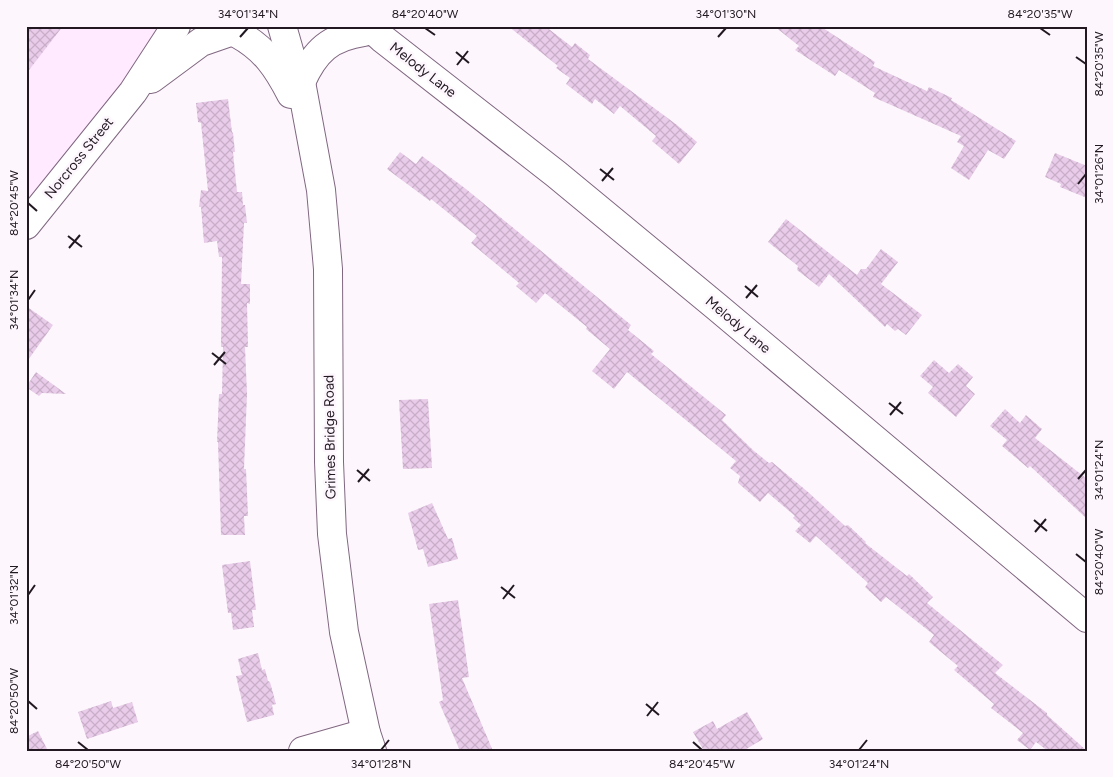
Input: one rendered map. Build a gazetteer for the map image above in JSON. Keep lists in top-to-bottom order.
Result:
{
  "streets": {
    "street": ["Melody Lane", "Norcross Street", "Grimes Bridge Road"]
  },
  "crossings": [
    ["Norcross Street", "Grimes Bridge Road"]
  ],
  "coordinates": [
    "34°01'34\"N",
    "84°20'40\"W",
    "34°01'30\"N",
    "84°20'35\"W",
    "34°01'26\"N",
    "84°20'45\"W",
    "34°01'24\"N",
    "34°01'32\"N",
    "84°20'50\"W",
    "34°01'28\"N"
  ]
}
